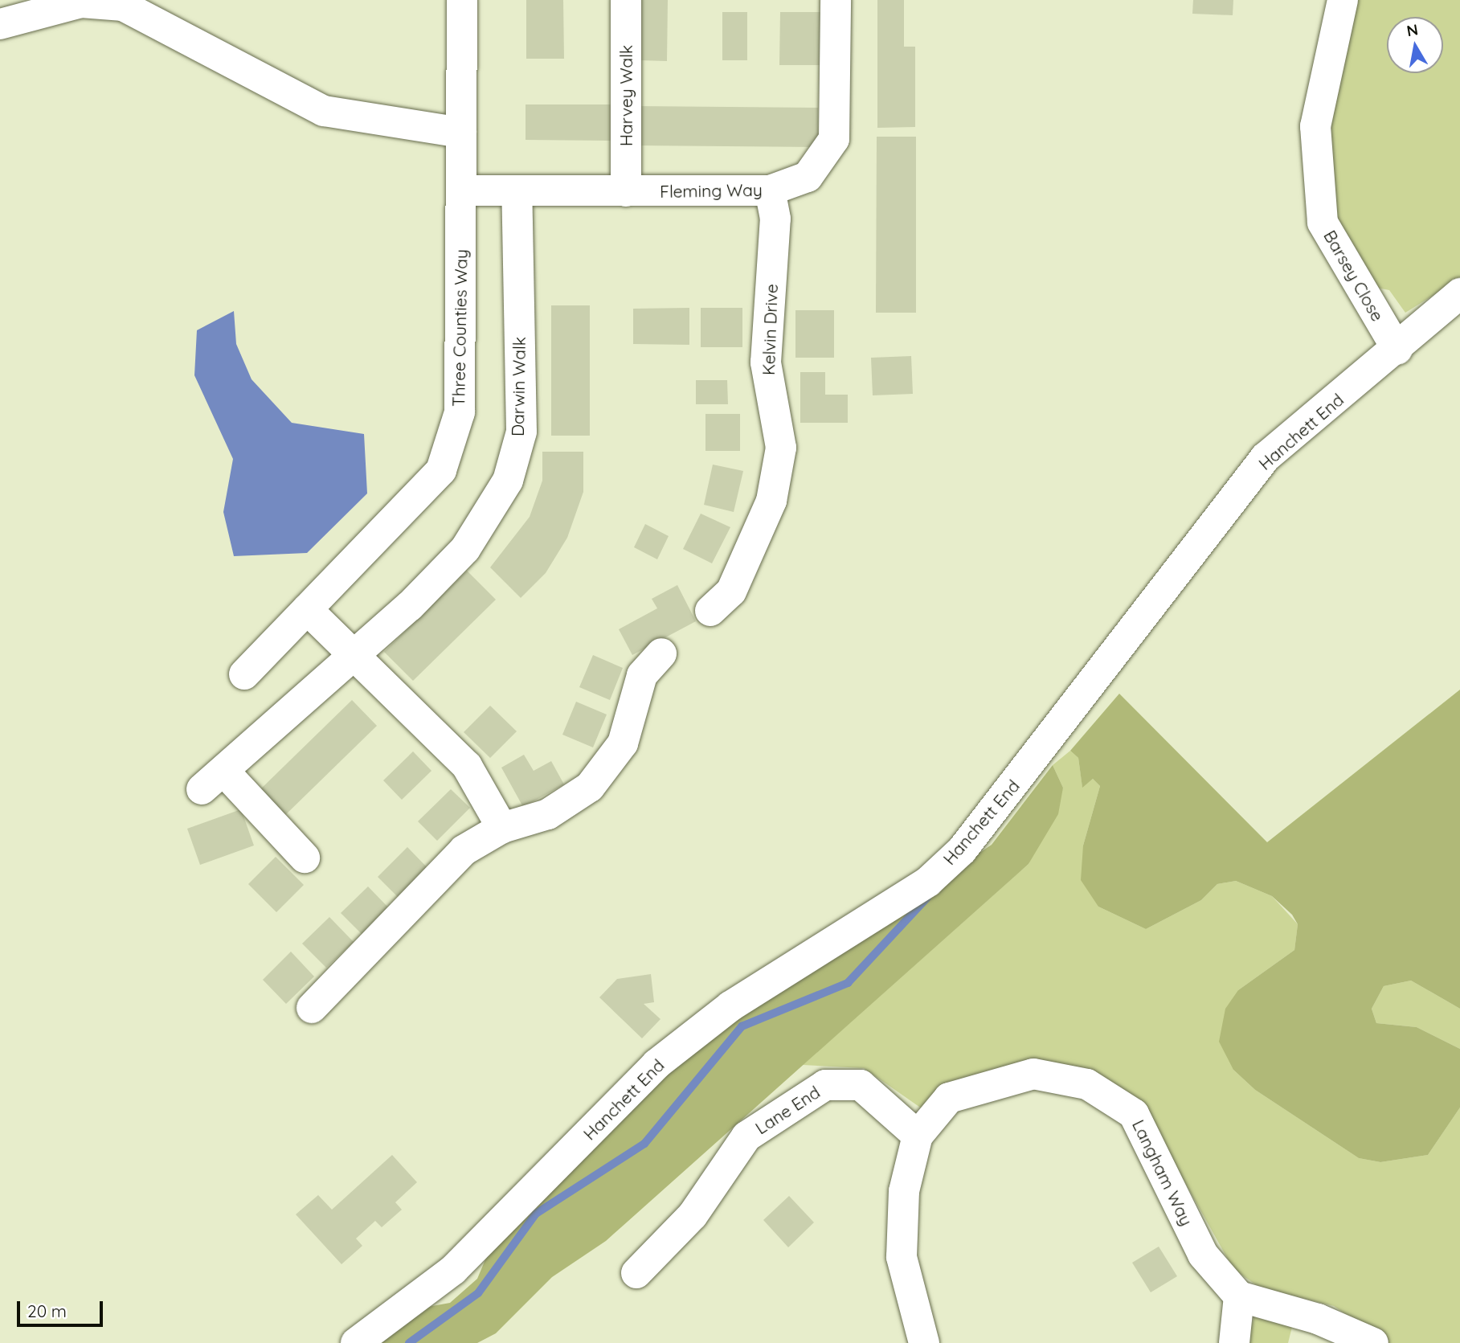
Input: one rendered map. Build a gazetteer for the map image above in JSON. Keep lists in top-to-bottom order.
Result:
{
  "streets": {
    "street": [
      "Harvey Walk",
      "Fleming Way",
      "Barsey Close",
      "Three Counties Way",
      "Kelvin Drive",
      "Darwin Walk",
      "Hanchett End",
      "Lane End",
      "Langham Way"
    ]
  },
  "crossings": [
    ["Harvey Walk", "Fleming Way"],
    ["Fleming Way", "Three Counties Way"],
    ["Fleming Way", "Kelvin Drive"],
    ["Fleming Way", "Darwin Walk"],
    ["Barsey Close", "Hanchett End"],
    ["Lane End", "Langham Way"]
  ],
  "scale_bar": "20 m",
  "north": "top"
}
